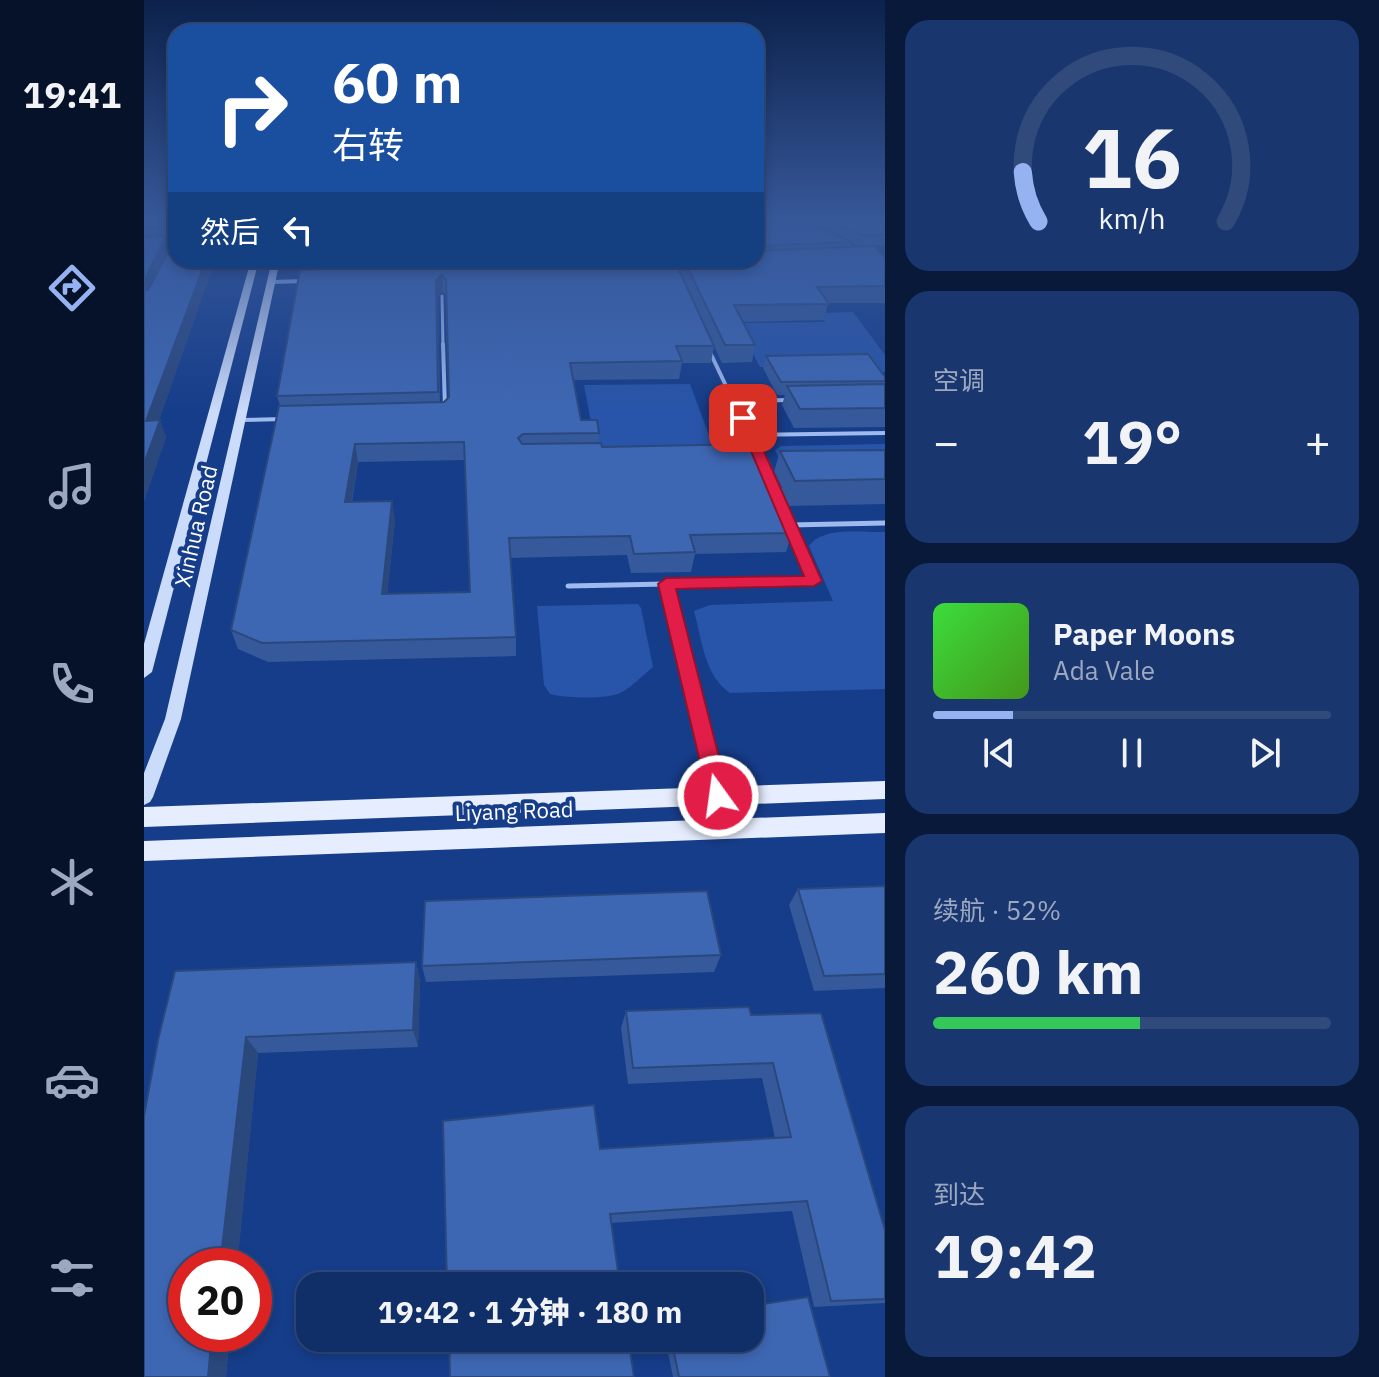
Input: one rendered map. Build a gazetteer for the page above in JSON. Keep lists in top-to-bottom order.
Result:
{
  "streets": {
    "main road": ["Xinhua Road", "Liyang Road"]
  },
  "page": {
    "tabs": "19:41",
    "turn": ["60 m", "右转"],
    "then": "然后",
    "tile": [
      "空调",
      ["续航 · 52%", "260 km"],
      ["到达", "19:42"]
    ],
    "heat": ["−", "19°", "+"],
    "song": ["Paper Moons", "Ada Vale"],
    "limit": "20",
    "trip": "19:42 · 1 分钟 · 180 m",
    "gauge": ["16", "km/h"]
  }
}
